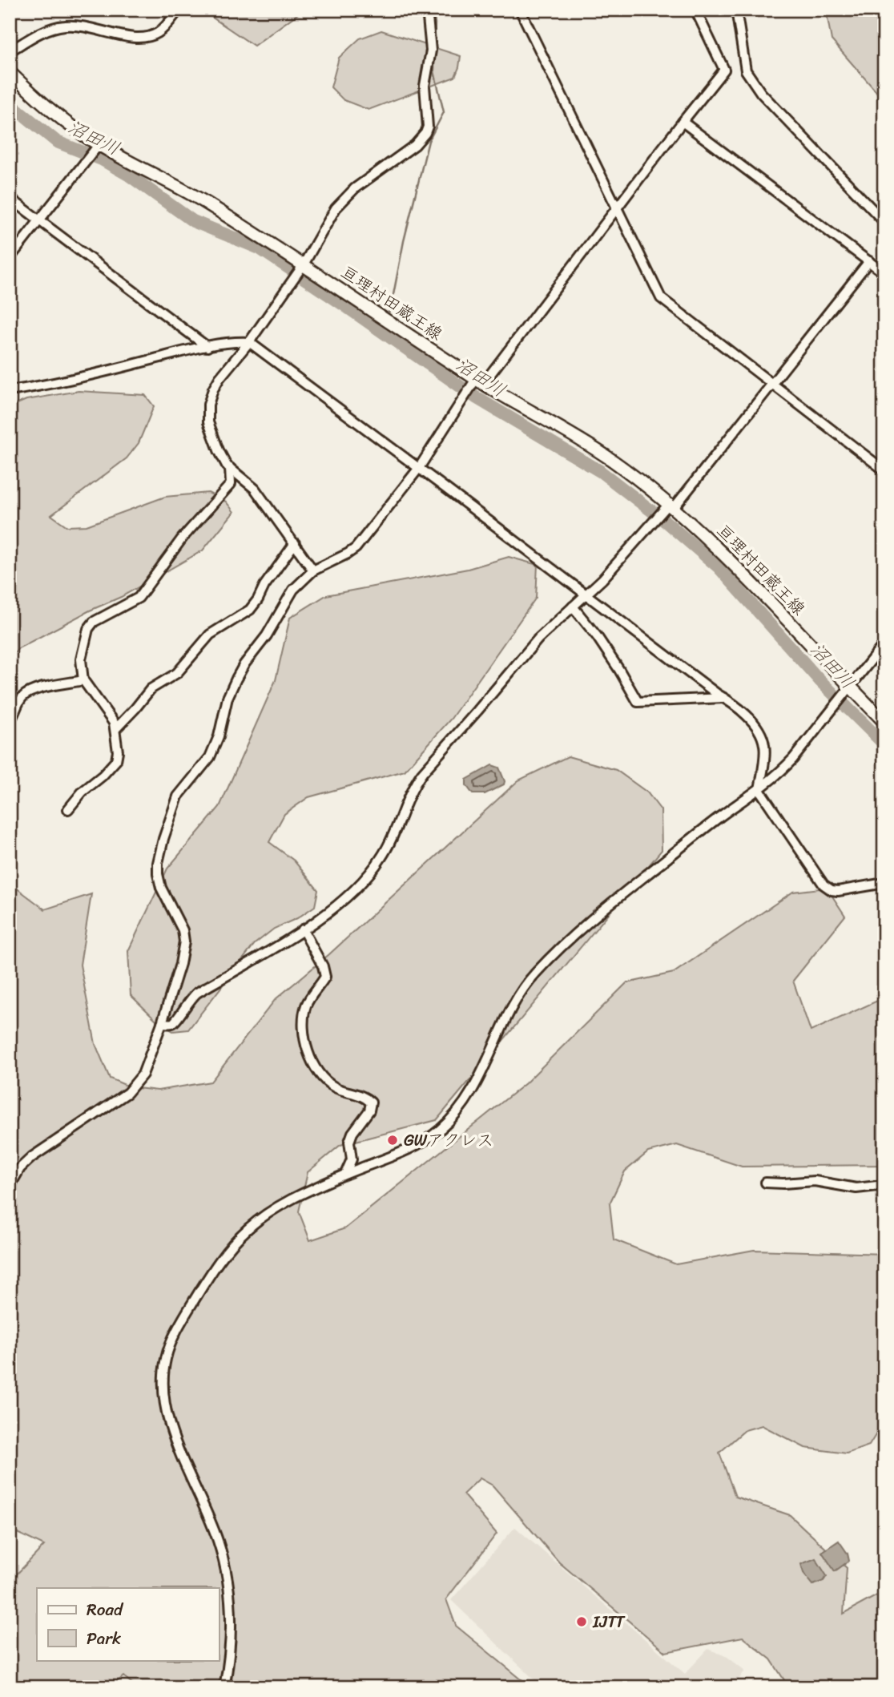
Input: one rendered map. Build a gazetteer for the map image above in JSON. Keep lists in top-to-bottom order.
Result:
{
  "streets": {
    "main road": ["亘理村田蔵王線"]
  },
  "water": ["沼田川"],
  "places": ["GWアクレス", "IJTT"],
  "legend": ["Road", "Park"]
}
